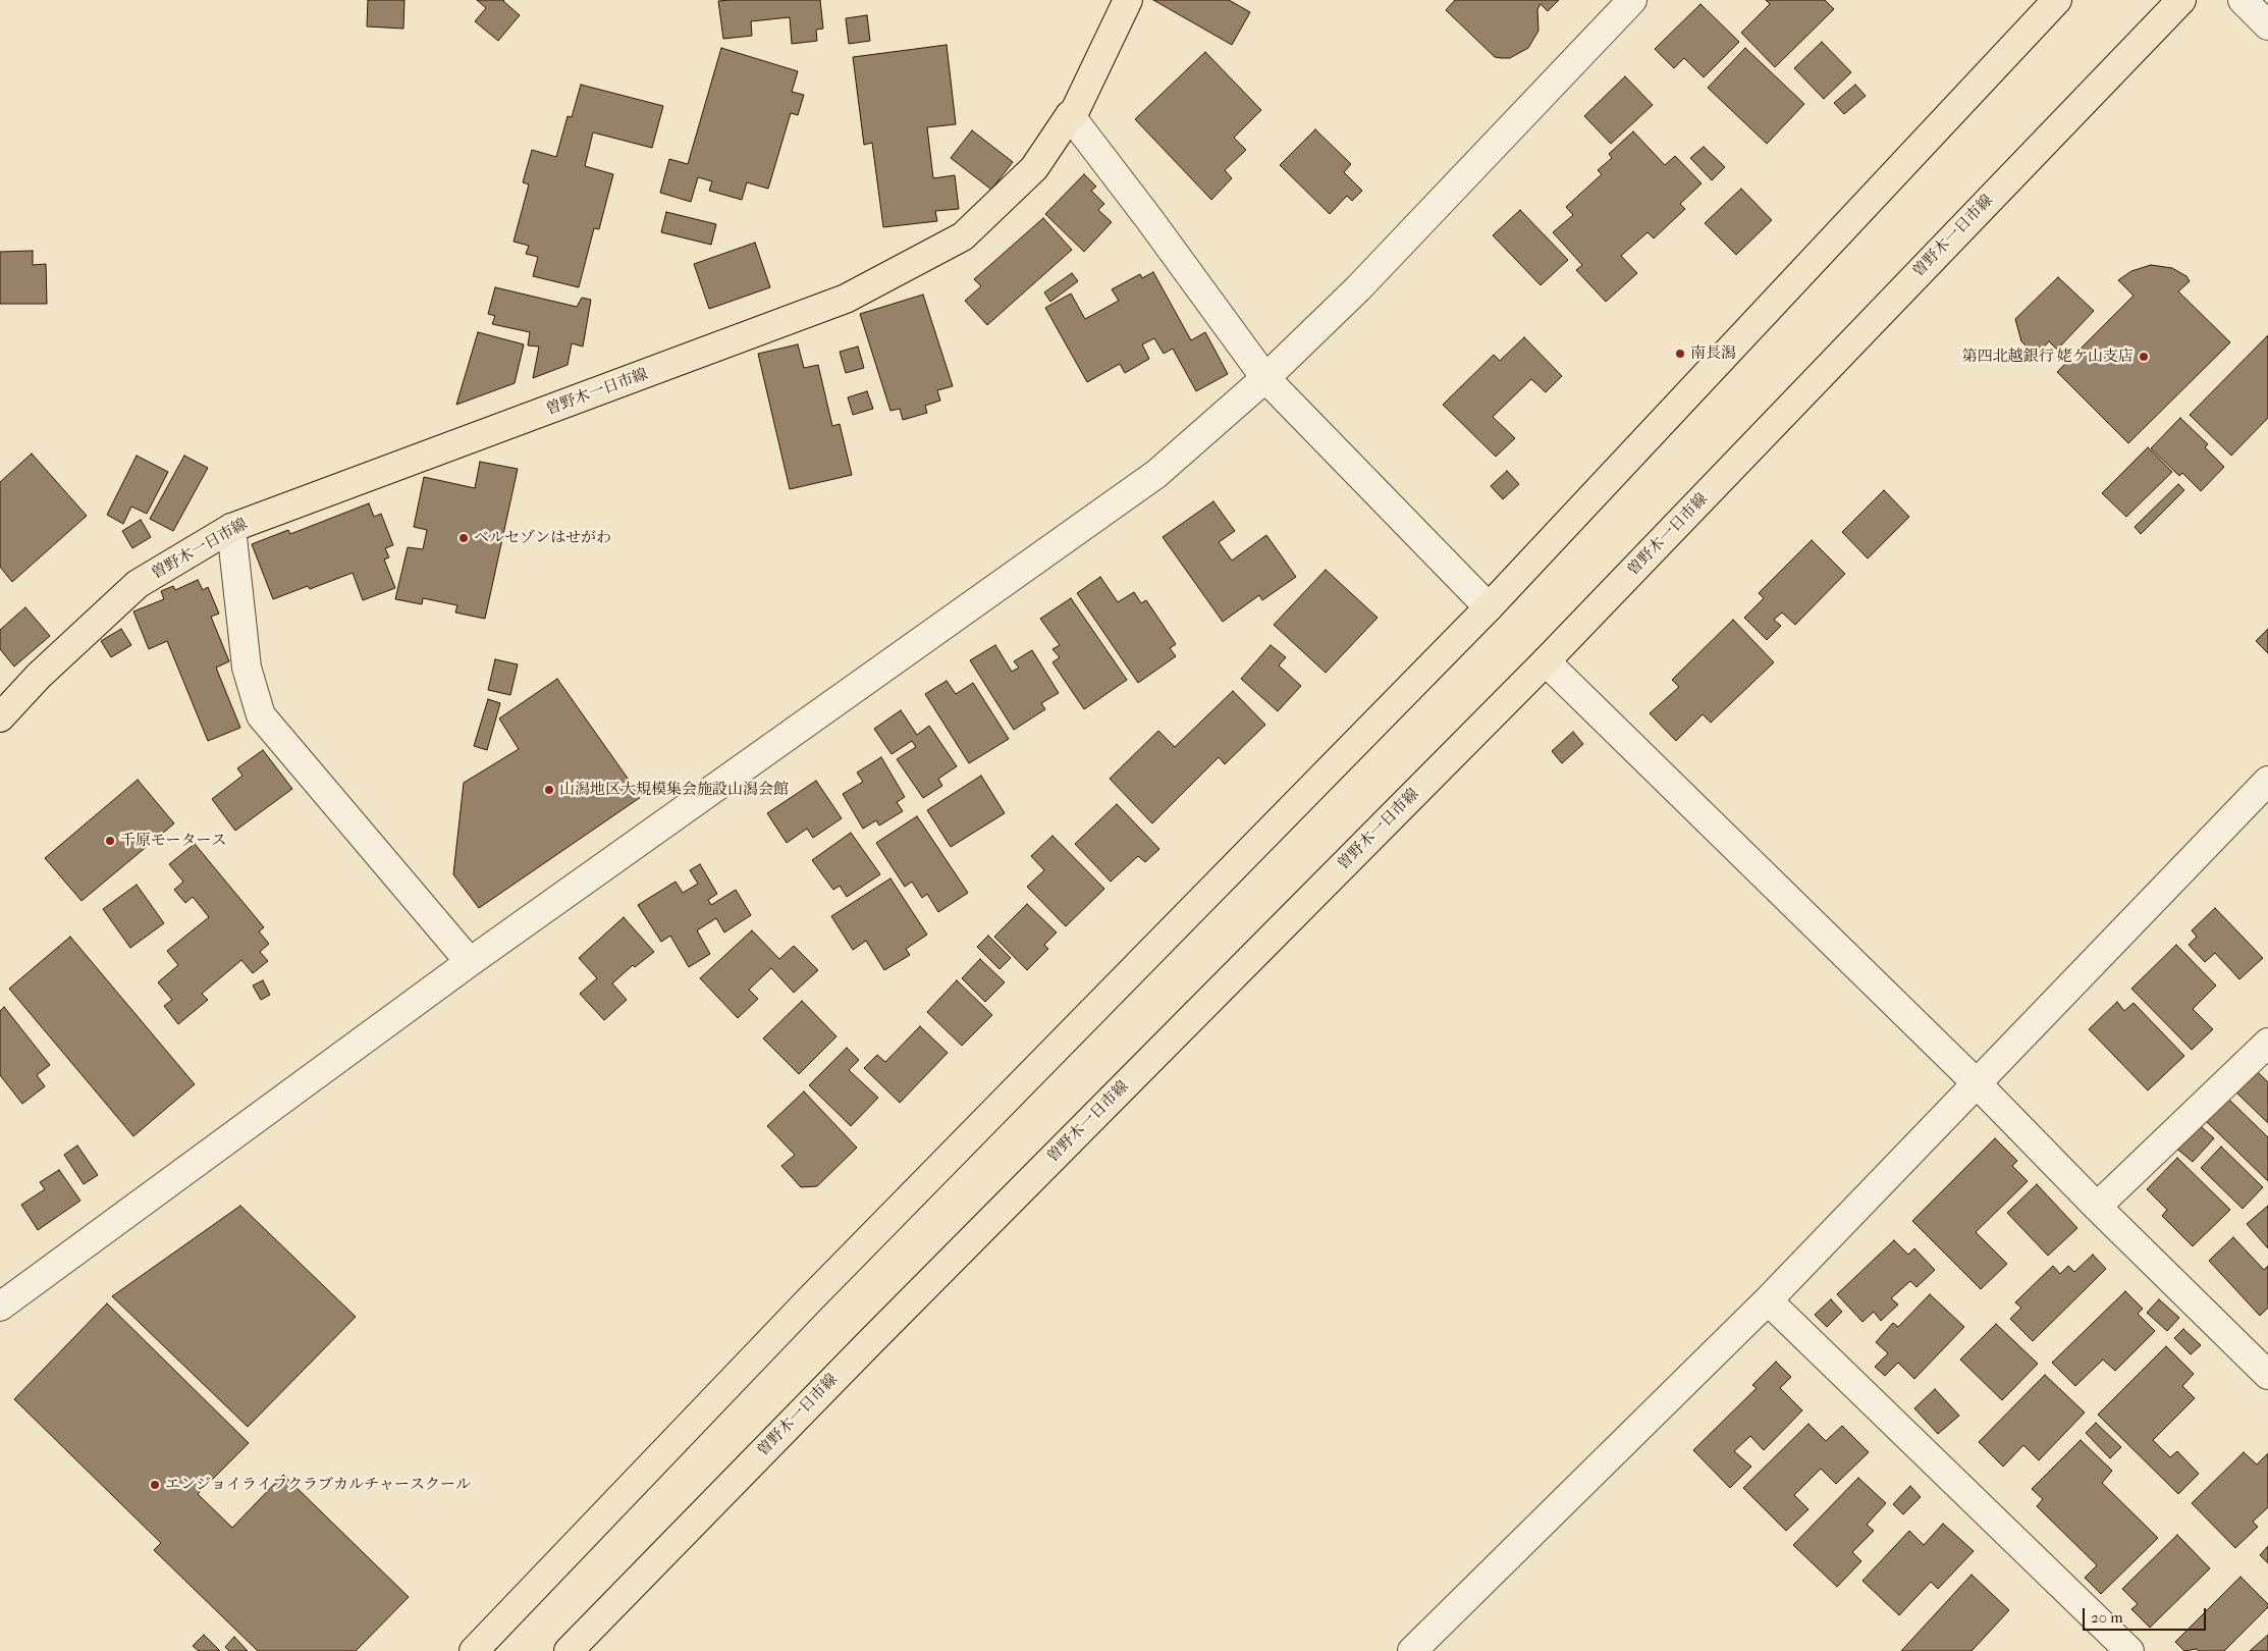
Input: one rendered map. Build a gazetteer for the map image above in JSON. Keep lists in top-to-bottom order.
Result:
{
  "streets": {
    "main road": ["曽野木一日市線"]
  },
  "places": [
    "南長潟",
    "第四北越銀行 姥ケ山支店",
    "ベルセゾンはせがわ",
    "山潟地区大規模集会施設山潟会館",
    "千原モータース",
    "エンジョイライフクラブカルチャースクール"
  ],
  "scale_bar": "20 m"
}
